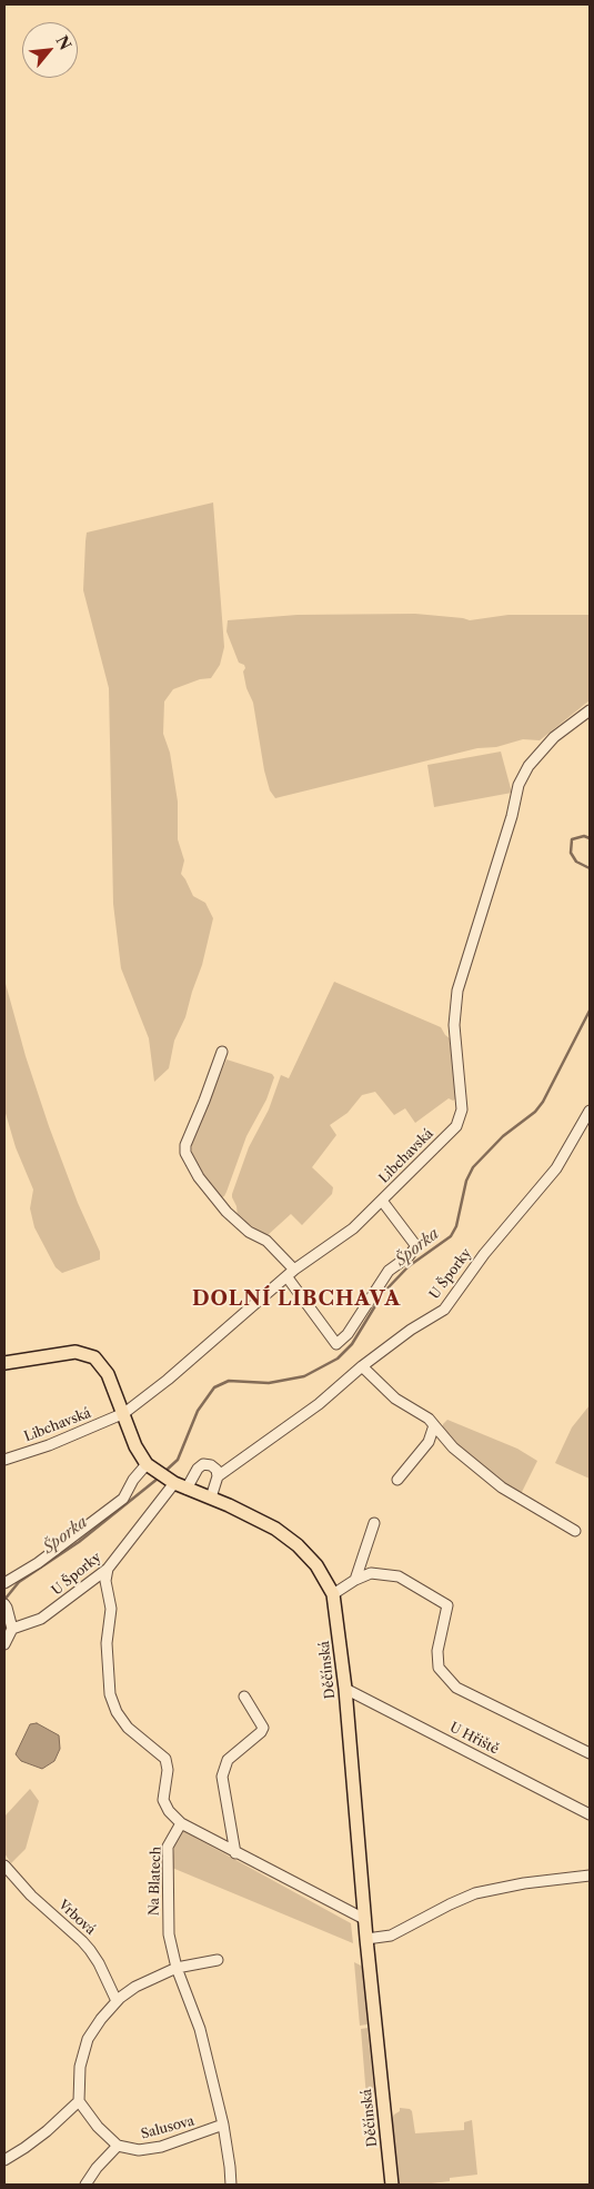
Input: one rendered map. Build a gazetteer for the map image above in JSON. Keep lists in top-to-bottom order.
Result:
{
  "streets": {
    "main road": ["Děčínská"],
    "street": [
      "Libchavská",
      "U Šporky",
      "U Hřiště",
      "Na Blatech",
      "Vrbová",
      "Salusova"
    ]
  },
  "crossings": [
    ["Libchavská", "Děčínská"],
    ["U Šporky", "Děčínská"],
    ["Děčínská", "U Hřiště"],
    ["Na Blatech", "Salusova"]
  ],
  "districts": ["DOLNÍ LIBCHAVA"],
  "water": ["Šporka"],
  "north": "top right"
}
